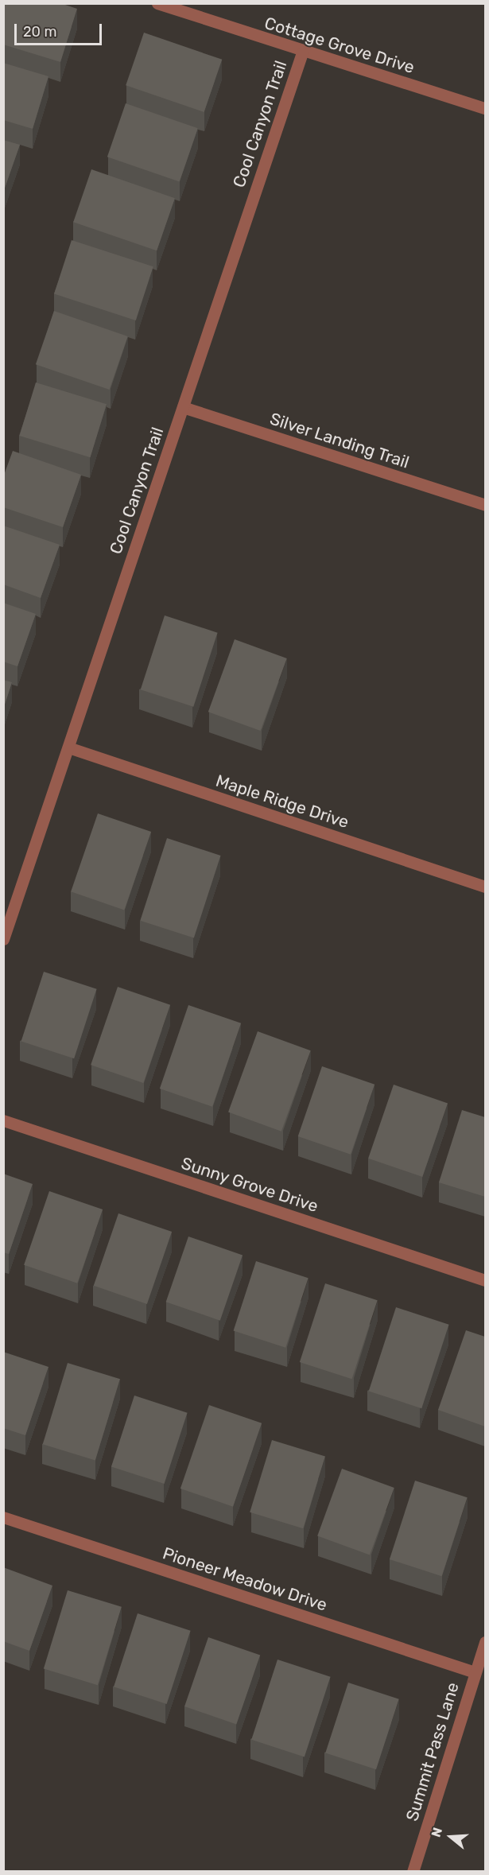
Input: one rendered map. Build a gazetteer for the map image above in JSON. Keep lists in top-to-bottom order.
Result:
{
  "streets": {
    "street": [
      "Cottage Grove Drive",
      "Cool Canyon Trail",
      "Silver Landing Trail",
      "Maple Ridge Drive",
      "Sunny Grove Drive",
      "Pioneer Meadow Drive",
      "Summit Pass Lane"
    ]
  },
  "crossings": [
    ["Cottage Grove Drive", "Cool Canyon Trail"],
    ["Cool Canyon Trail", "Silver Landing Trail"],
    ["Cool Canyon Trail", "Maple Ridge Drive"],
    ["Pioneer Meadow Drive", "Summit Pass Lane"]
  ],
  "scale_bar": "20 m",
  "north": "left"
}
